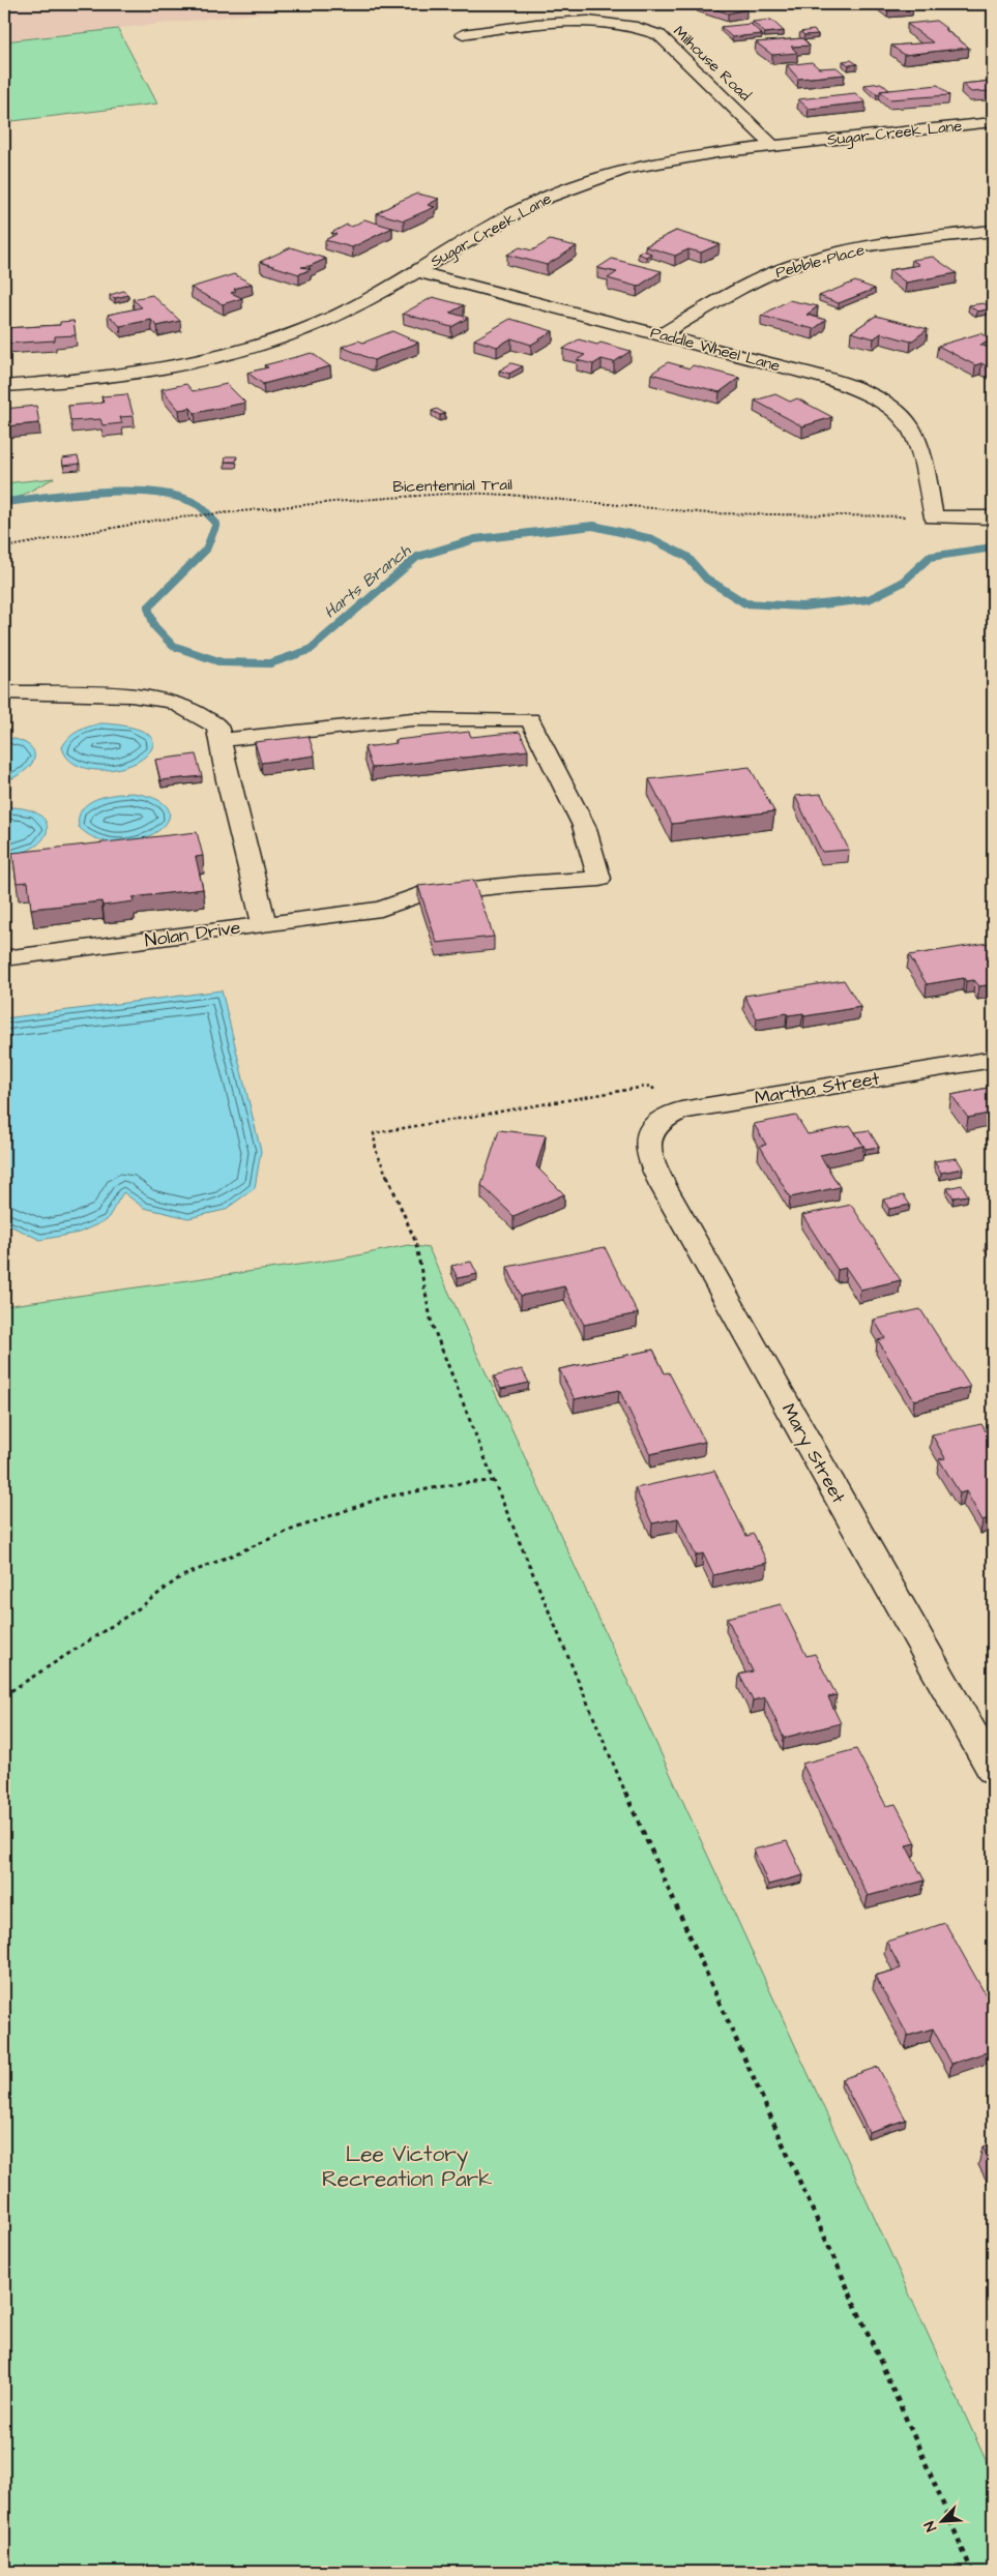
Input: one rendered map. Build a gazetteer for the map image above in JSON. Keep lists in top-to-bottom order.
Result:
{
  "streets": {
    "street": [
      "Milhouse Road",
      "Sugar Creek Lane",
      "Pebble Place",
      "Paddle Wheel Lane",
      "Nolan Drive",
      "Martha Street",
      "Mary Street"
    ],
    "path": ["Bicentennial Trail"]
  },
  "crossings": [
    ["Milhouse Road", "Sugar Creek Lane"],
    ["Sugar Creek Lane", "Paddle Wheel Lane"],
    ["Pebble Place", "Paddle Wheel Lane"],
    ["Paddle Wheel Lane", "Bicentennial Trail"],
    ["Martha Street", "Mary Street"]
  ],
  "water": ["Harts Branch"],
  "parks": ["Lee Victory Recreation Park"],
  "north": "bottom left"
}
